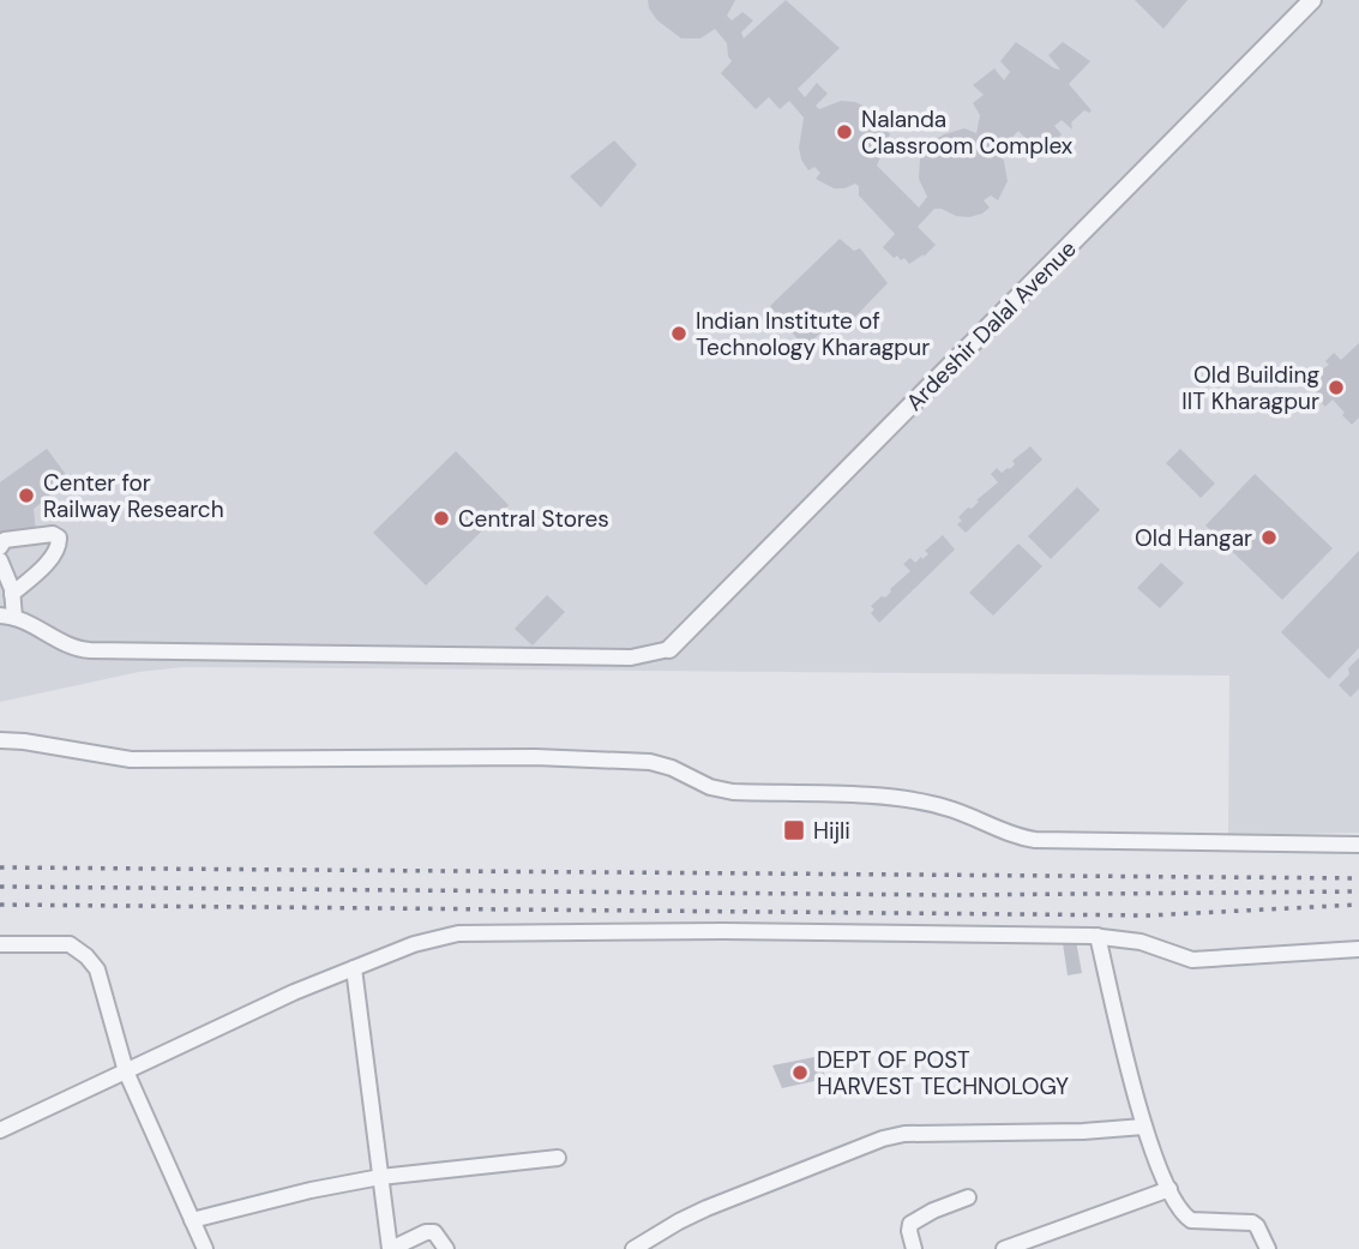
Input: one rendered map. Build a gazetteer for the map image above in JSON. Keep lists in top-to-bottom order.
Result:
{
  "streets": {
    "street": ["Ardeshir Dalal Avenue"]
  },
  "places": {
    "other": [
      "Nalanda Classroom Complex",
      "Indian Institute of Technology Kharagpur",
      "Old Building IIT Kharagpur",
      "Center for Railway Research",
      "Central Stores",
      "Old Hangar",
      "DEPT OF POST HARVEST TECHNOLOGY"
    ],
    "transit": ["Hijli"]
  }
}
